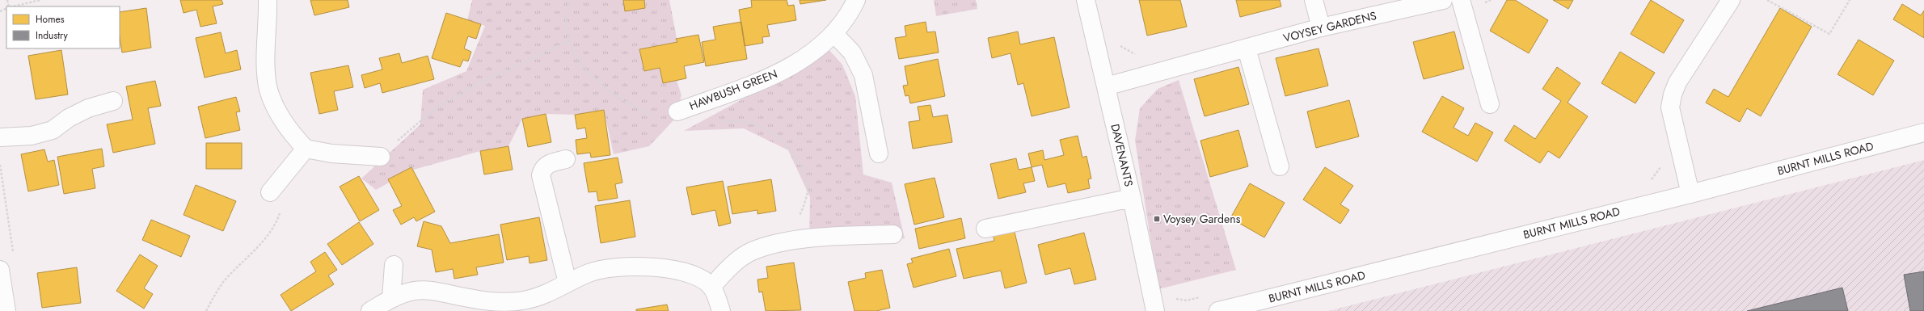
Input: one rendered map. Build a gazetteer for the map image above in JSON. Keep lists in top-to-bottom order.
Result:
{
  "streets": {
    "street": [
      "VOYSEY GARDENS",
      "HAWBUSH GREEN",
      "DAVENANTS",
      "BURNT MILLS ROAD"
    ]
  },
  "crossings": [
    ["VOYSEY GARDENS", "DAVENANTS"]
  ],
  "places": {
    "transit": ["Voysey Gardens"]
  },
  "legend": ["Homes", "Industry"]
}
